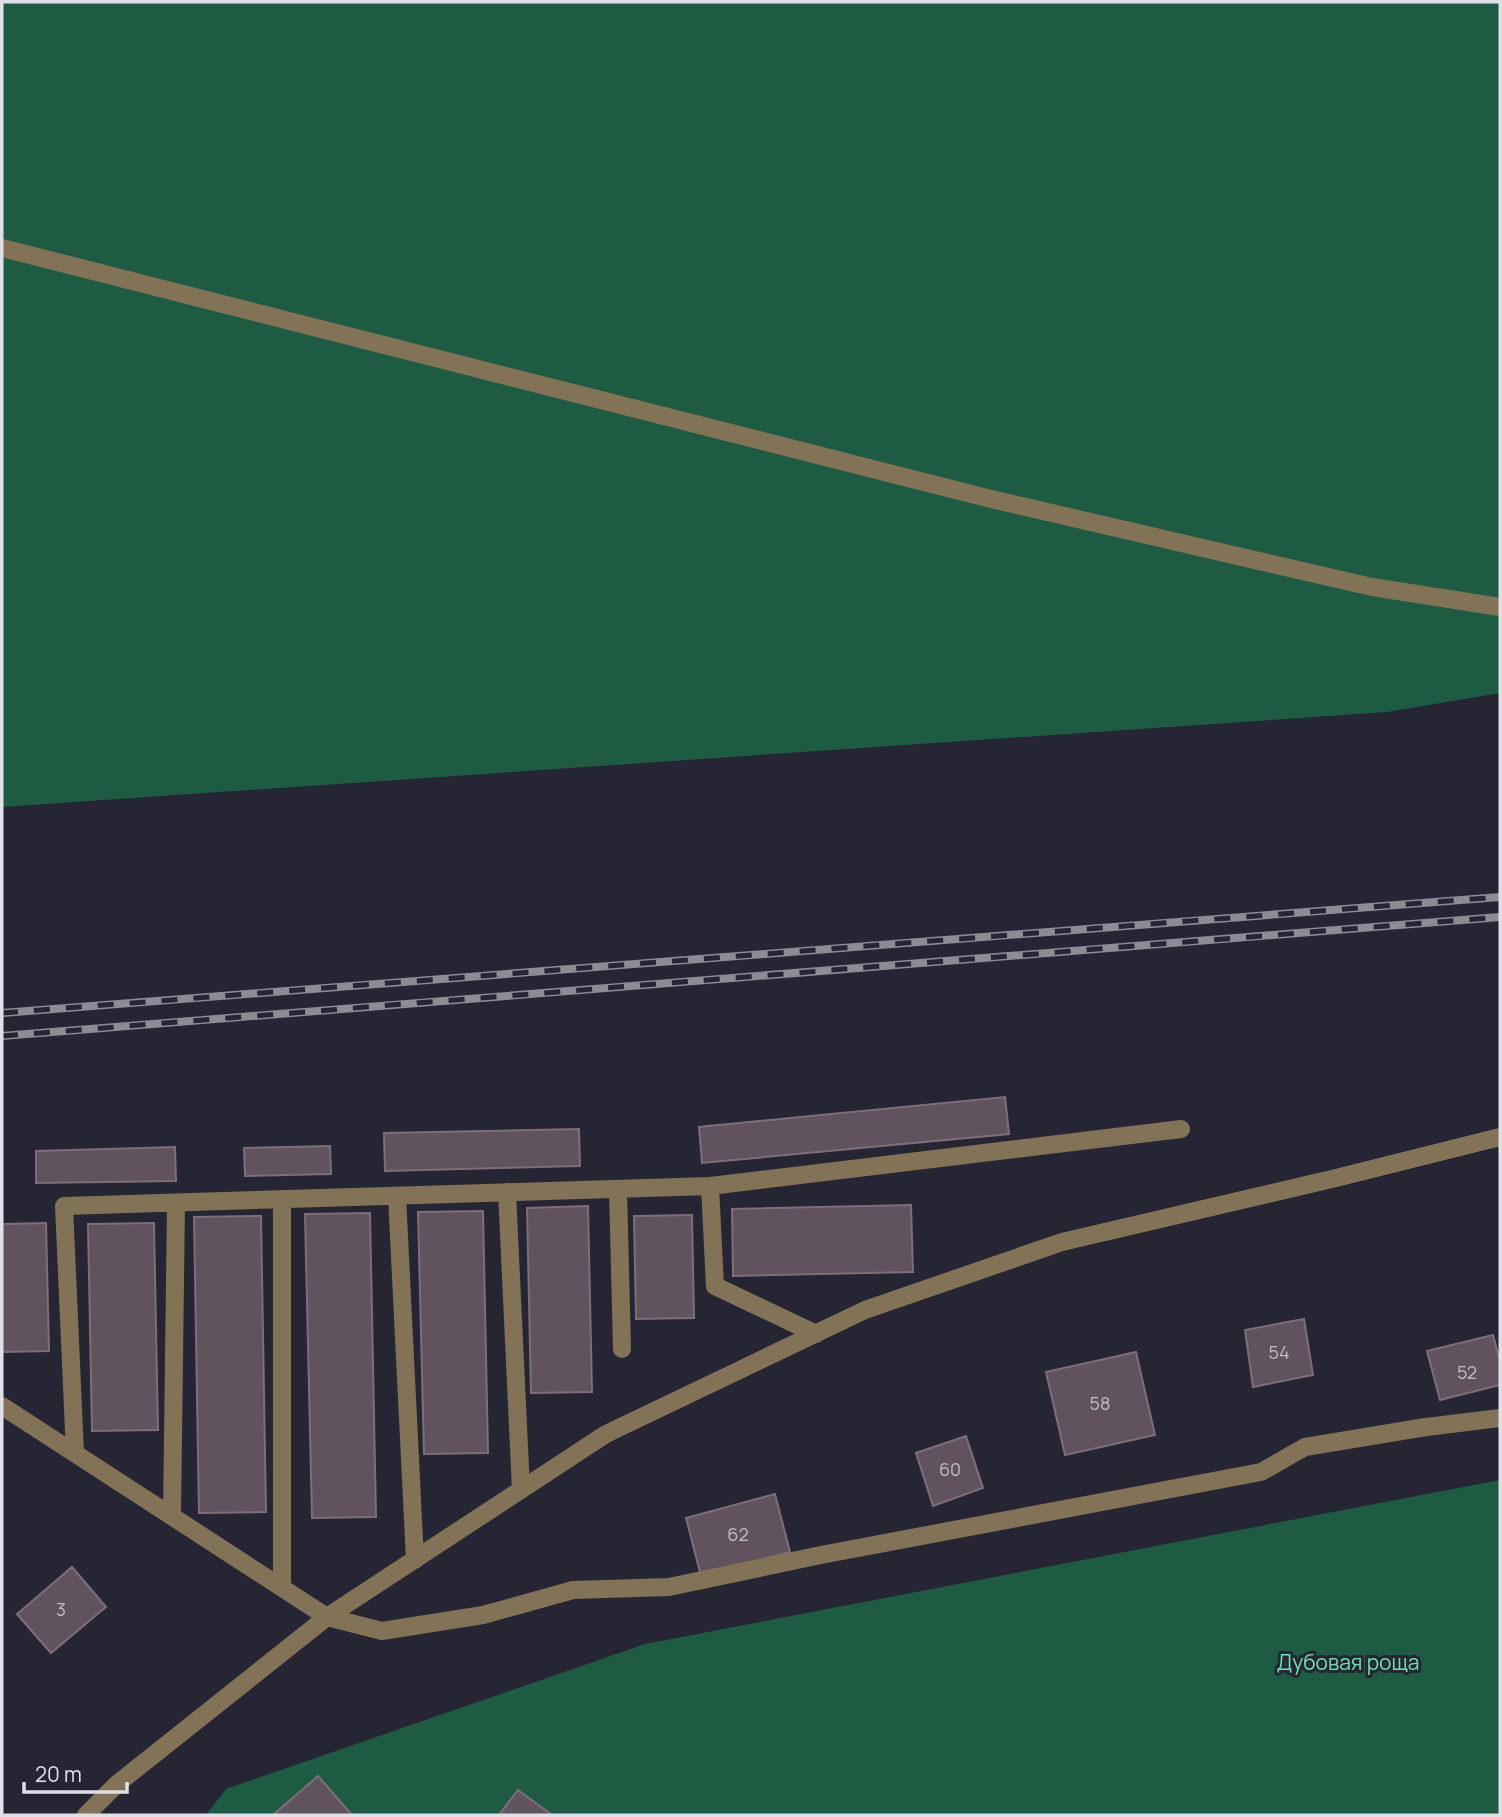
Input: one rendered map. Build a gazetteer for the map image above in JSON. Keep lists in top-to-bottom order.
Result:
{
  "parks": ["Дубовая роща"],
  "house_numbers": [
    "54",
    "52",
    "58",
    "60",
    "62",
    "3"
  ],
  "scale_bar": "20 m"
}
